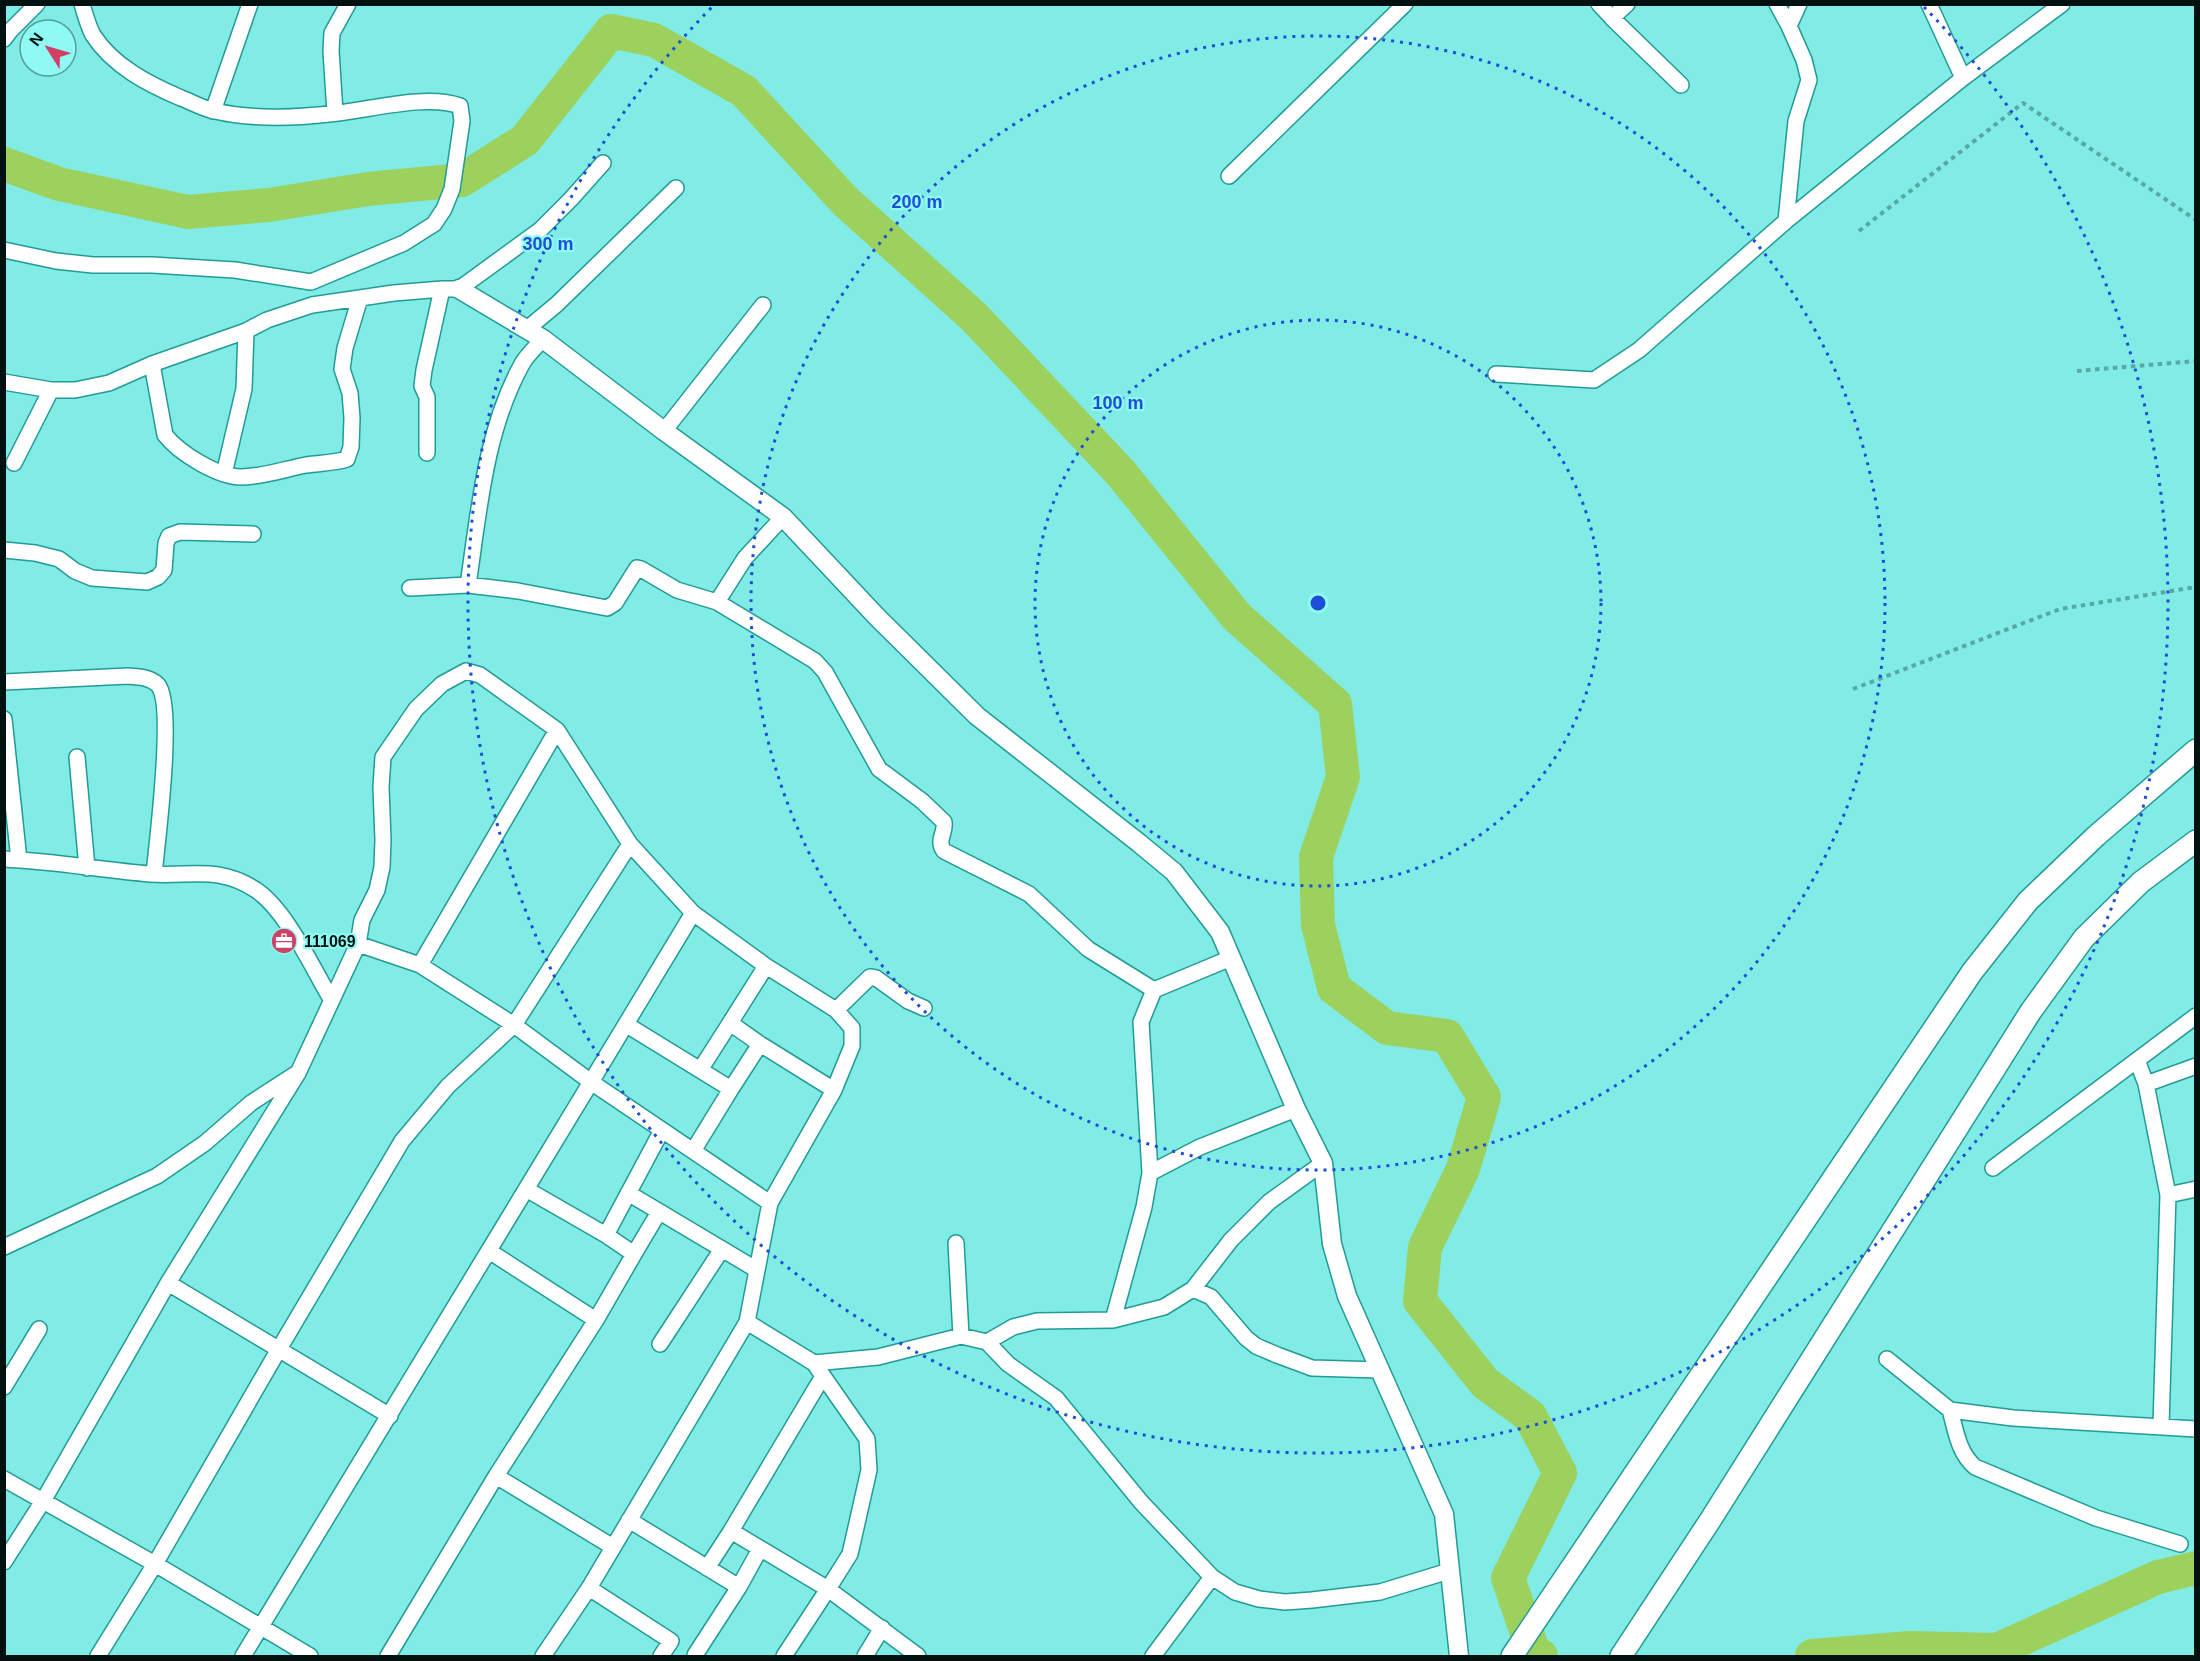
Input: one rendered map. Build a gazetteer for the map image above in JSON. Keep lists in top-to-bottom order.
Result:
{
  "places": {
    "office": ["111069"]
  },
  "north": "top left",
  "rings": ["200 m", "300 m", "100 m"]
}
